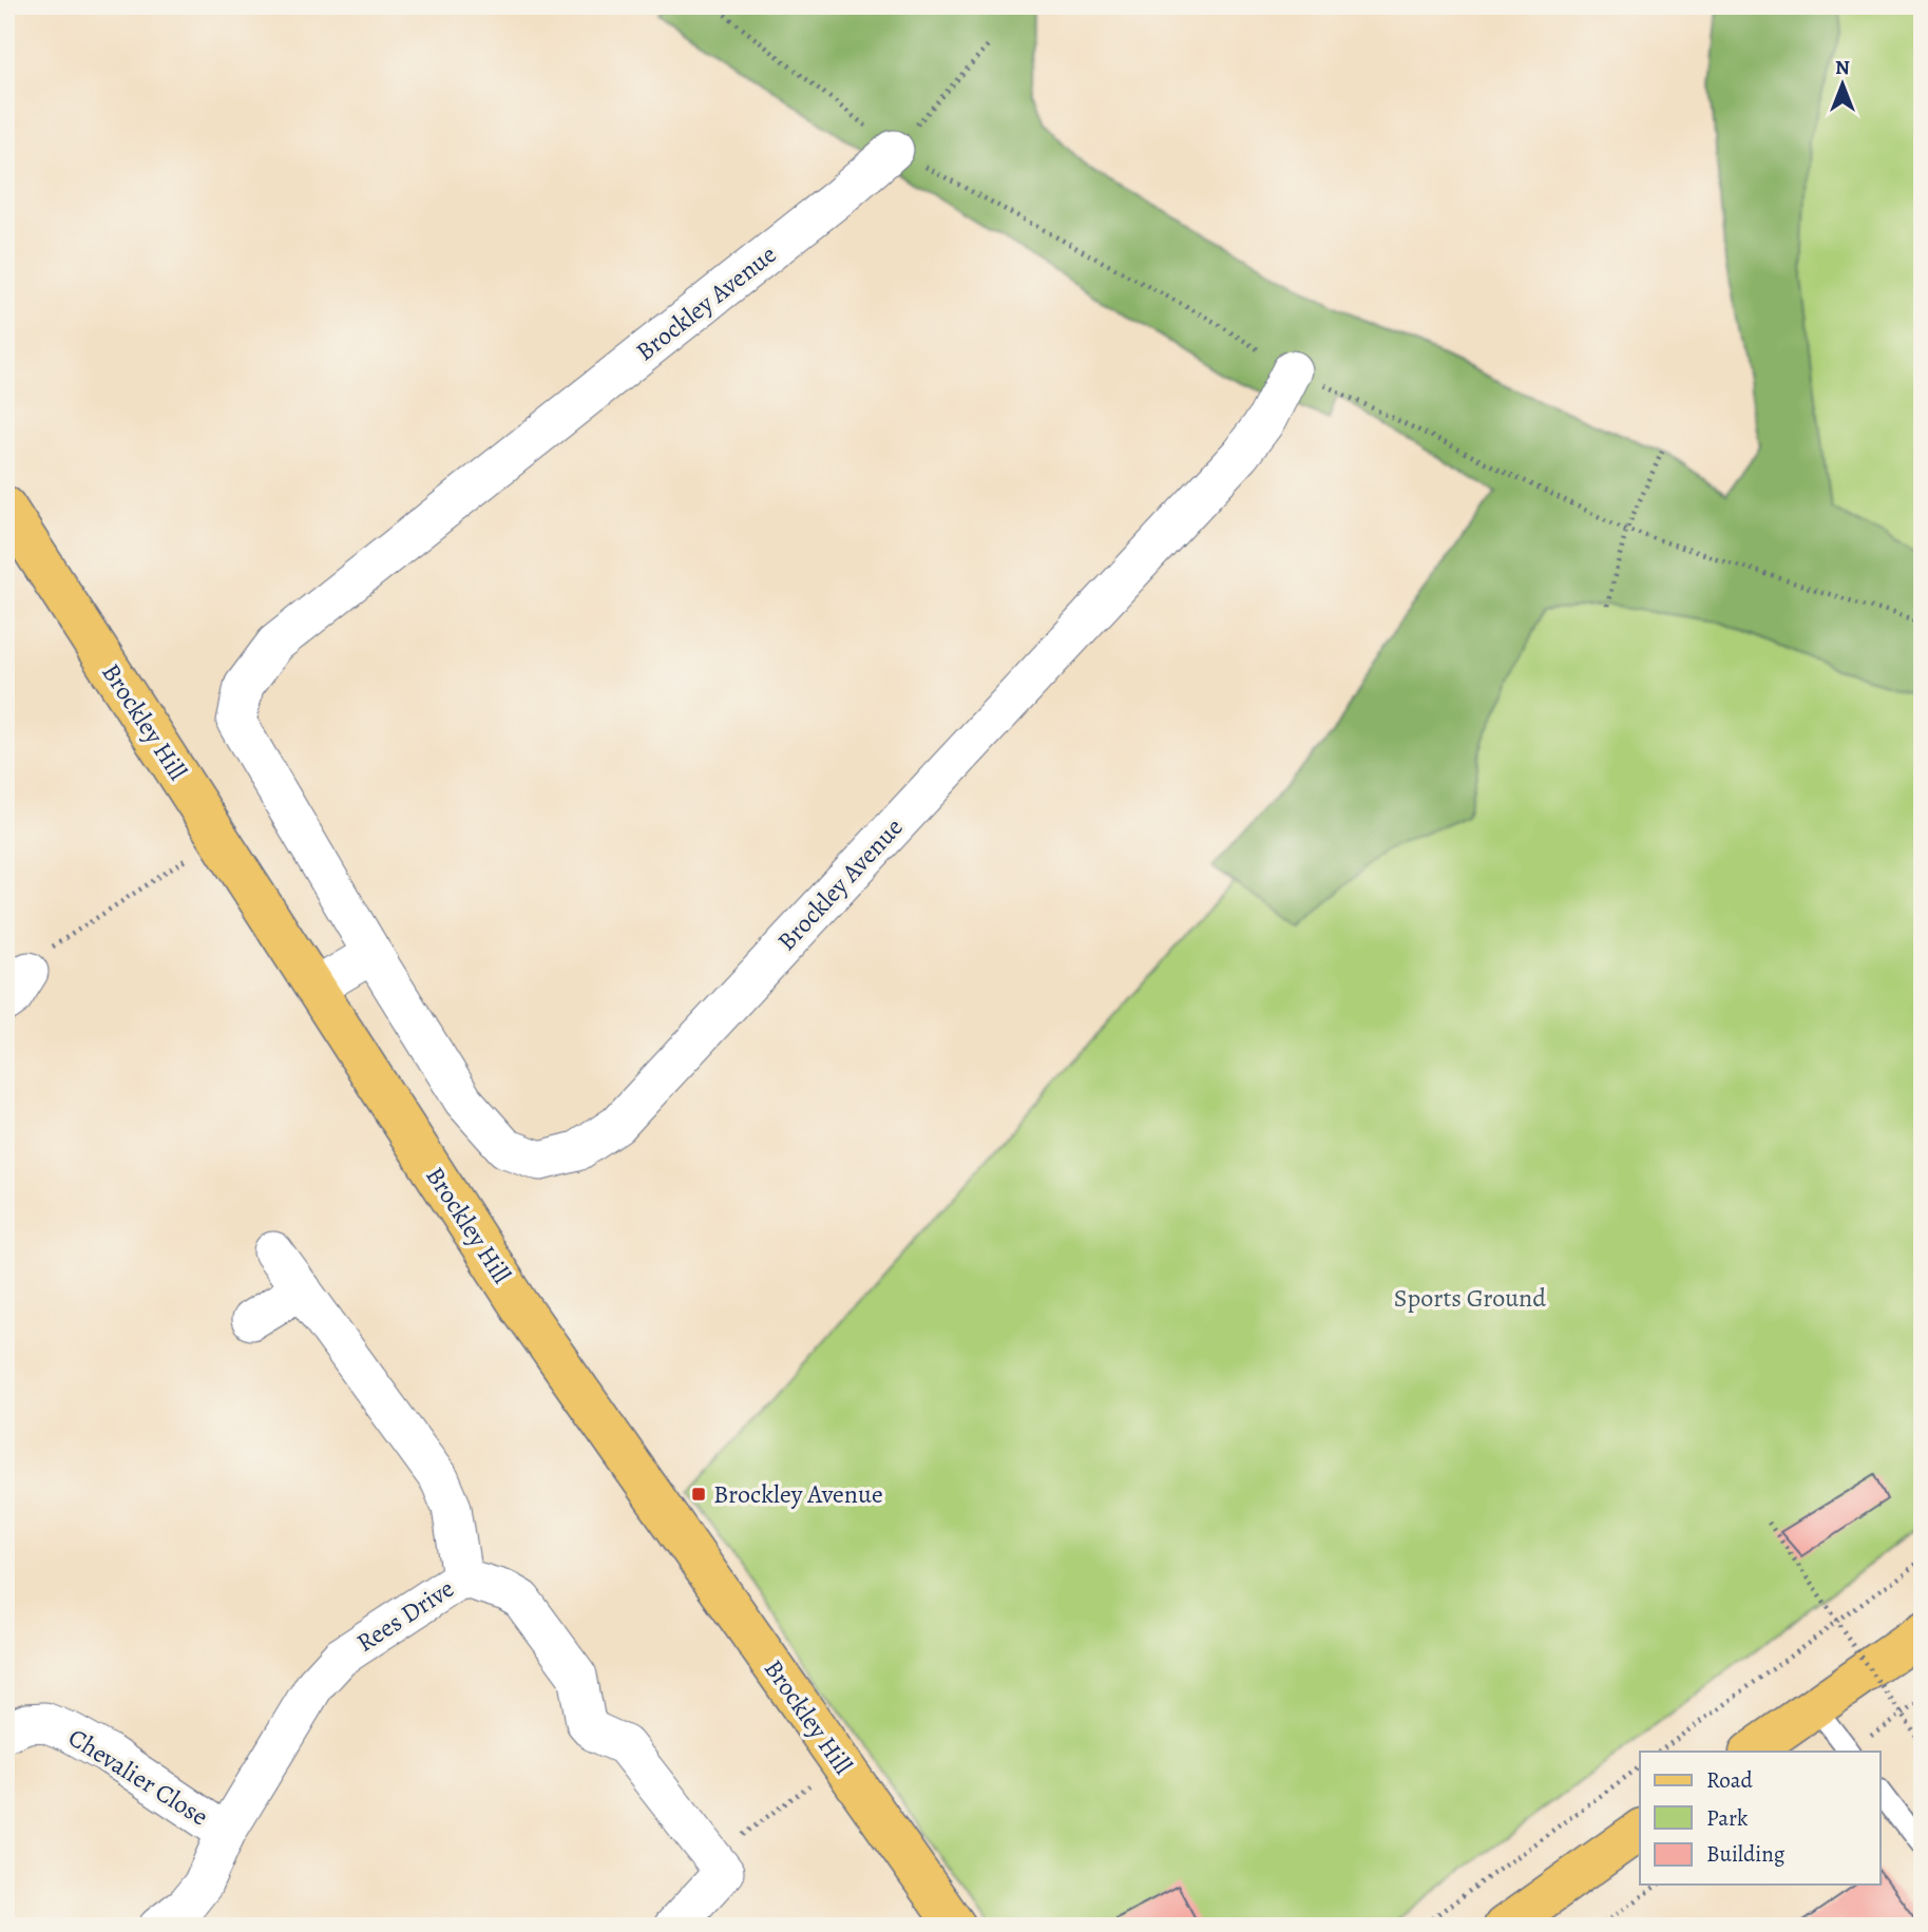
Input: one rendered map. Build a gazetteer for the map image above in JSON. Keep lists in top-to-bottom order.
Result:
{
  "streets": {
    "main road": ["Brockley Hill"],
    "street": ["Brockley Avenue", "Rees Drive", "Chevalier Close"]
  },
  "crossings": [
    ["Rees Drive", "Chevalier Close"]
  ],
  "parks": ["Sports Ground"],
  "places": {
    "transit": ["Brockley Avenue"]
  },
  "legend": ["Road", "Park", "Building"],
  "north": "top"
}
